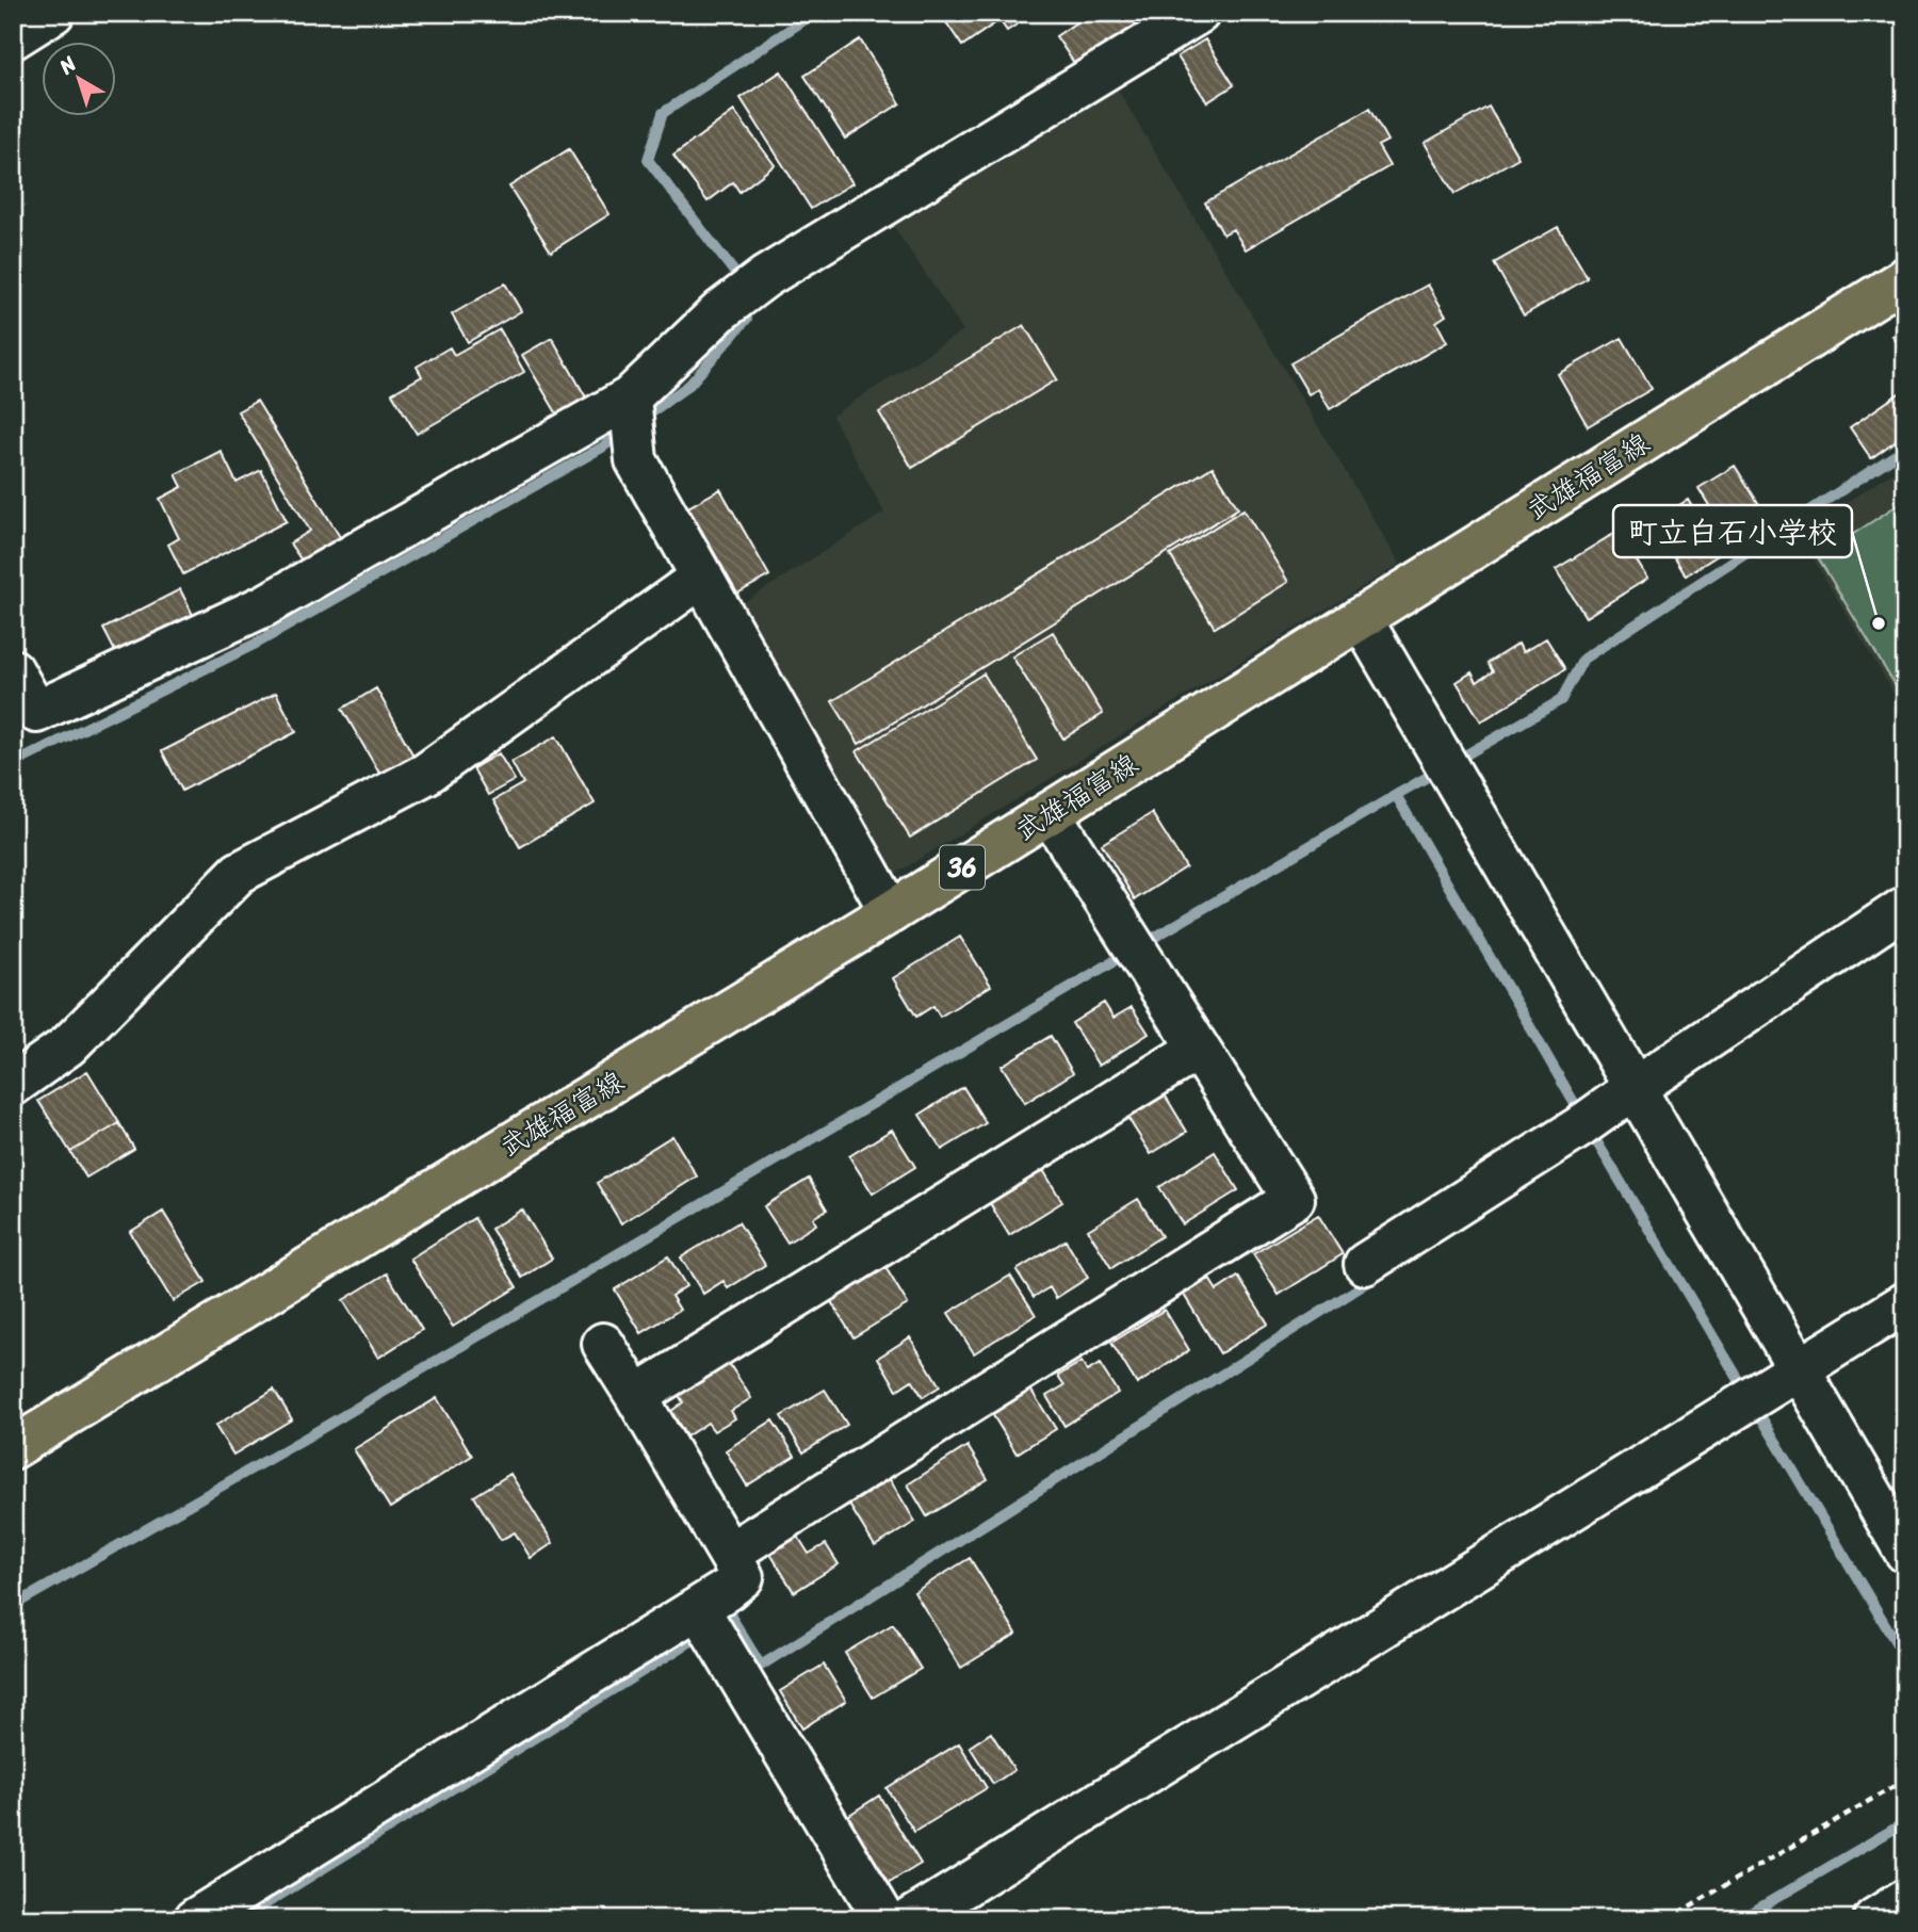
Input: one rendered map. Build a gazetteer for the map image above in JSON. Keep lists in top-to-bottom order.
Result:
{
  "streets": {
    "main road": ["武雄福富線", "36"]
  },
  "places": ["町立白石小学校"],
  "north": "top left"
}
